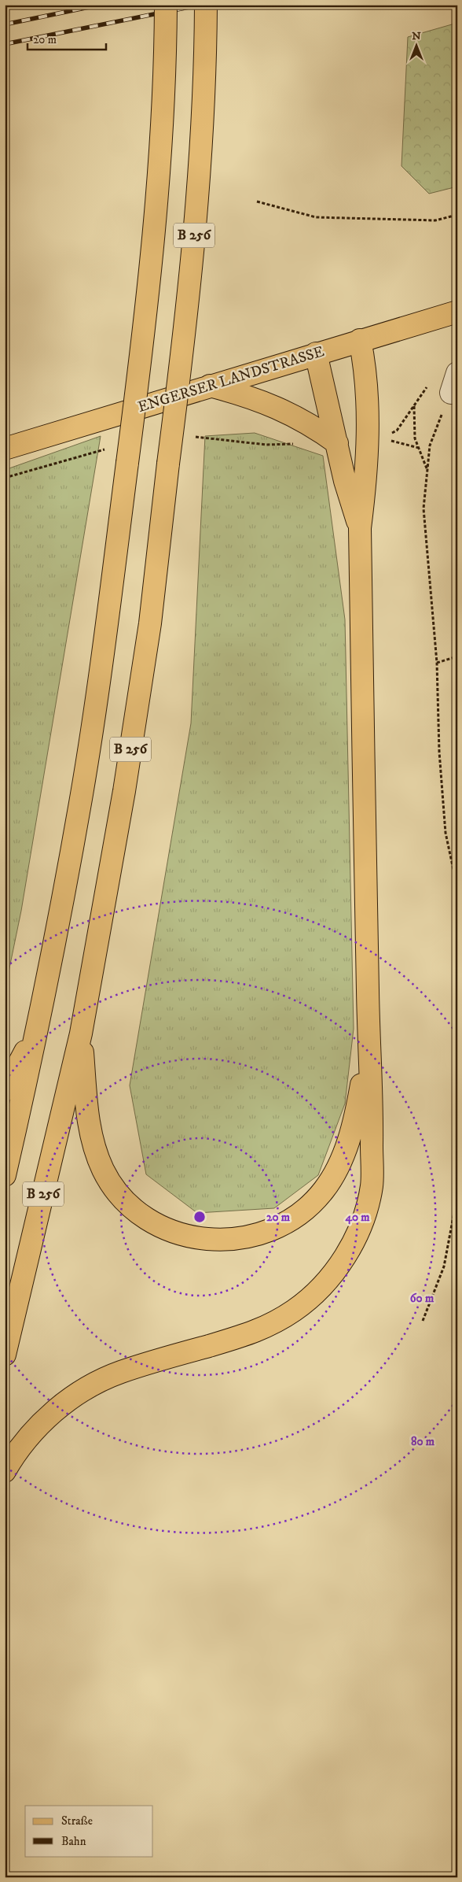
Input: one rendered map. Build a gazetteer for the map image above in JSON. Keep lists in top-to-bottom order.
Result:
{
  "streets": {
    "main road": ["B 256", "ENGERSER LANDSTRASSE"]
  },
  "legend": ["Straße", "Bahn"],
  "scale_bar": "20 m",
  "north": "top",
  "rings": [
    "20 m",
    "40 m",
    "60 m",
    "80 m"
  ]
}
